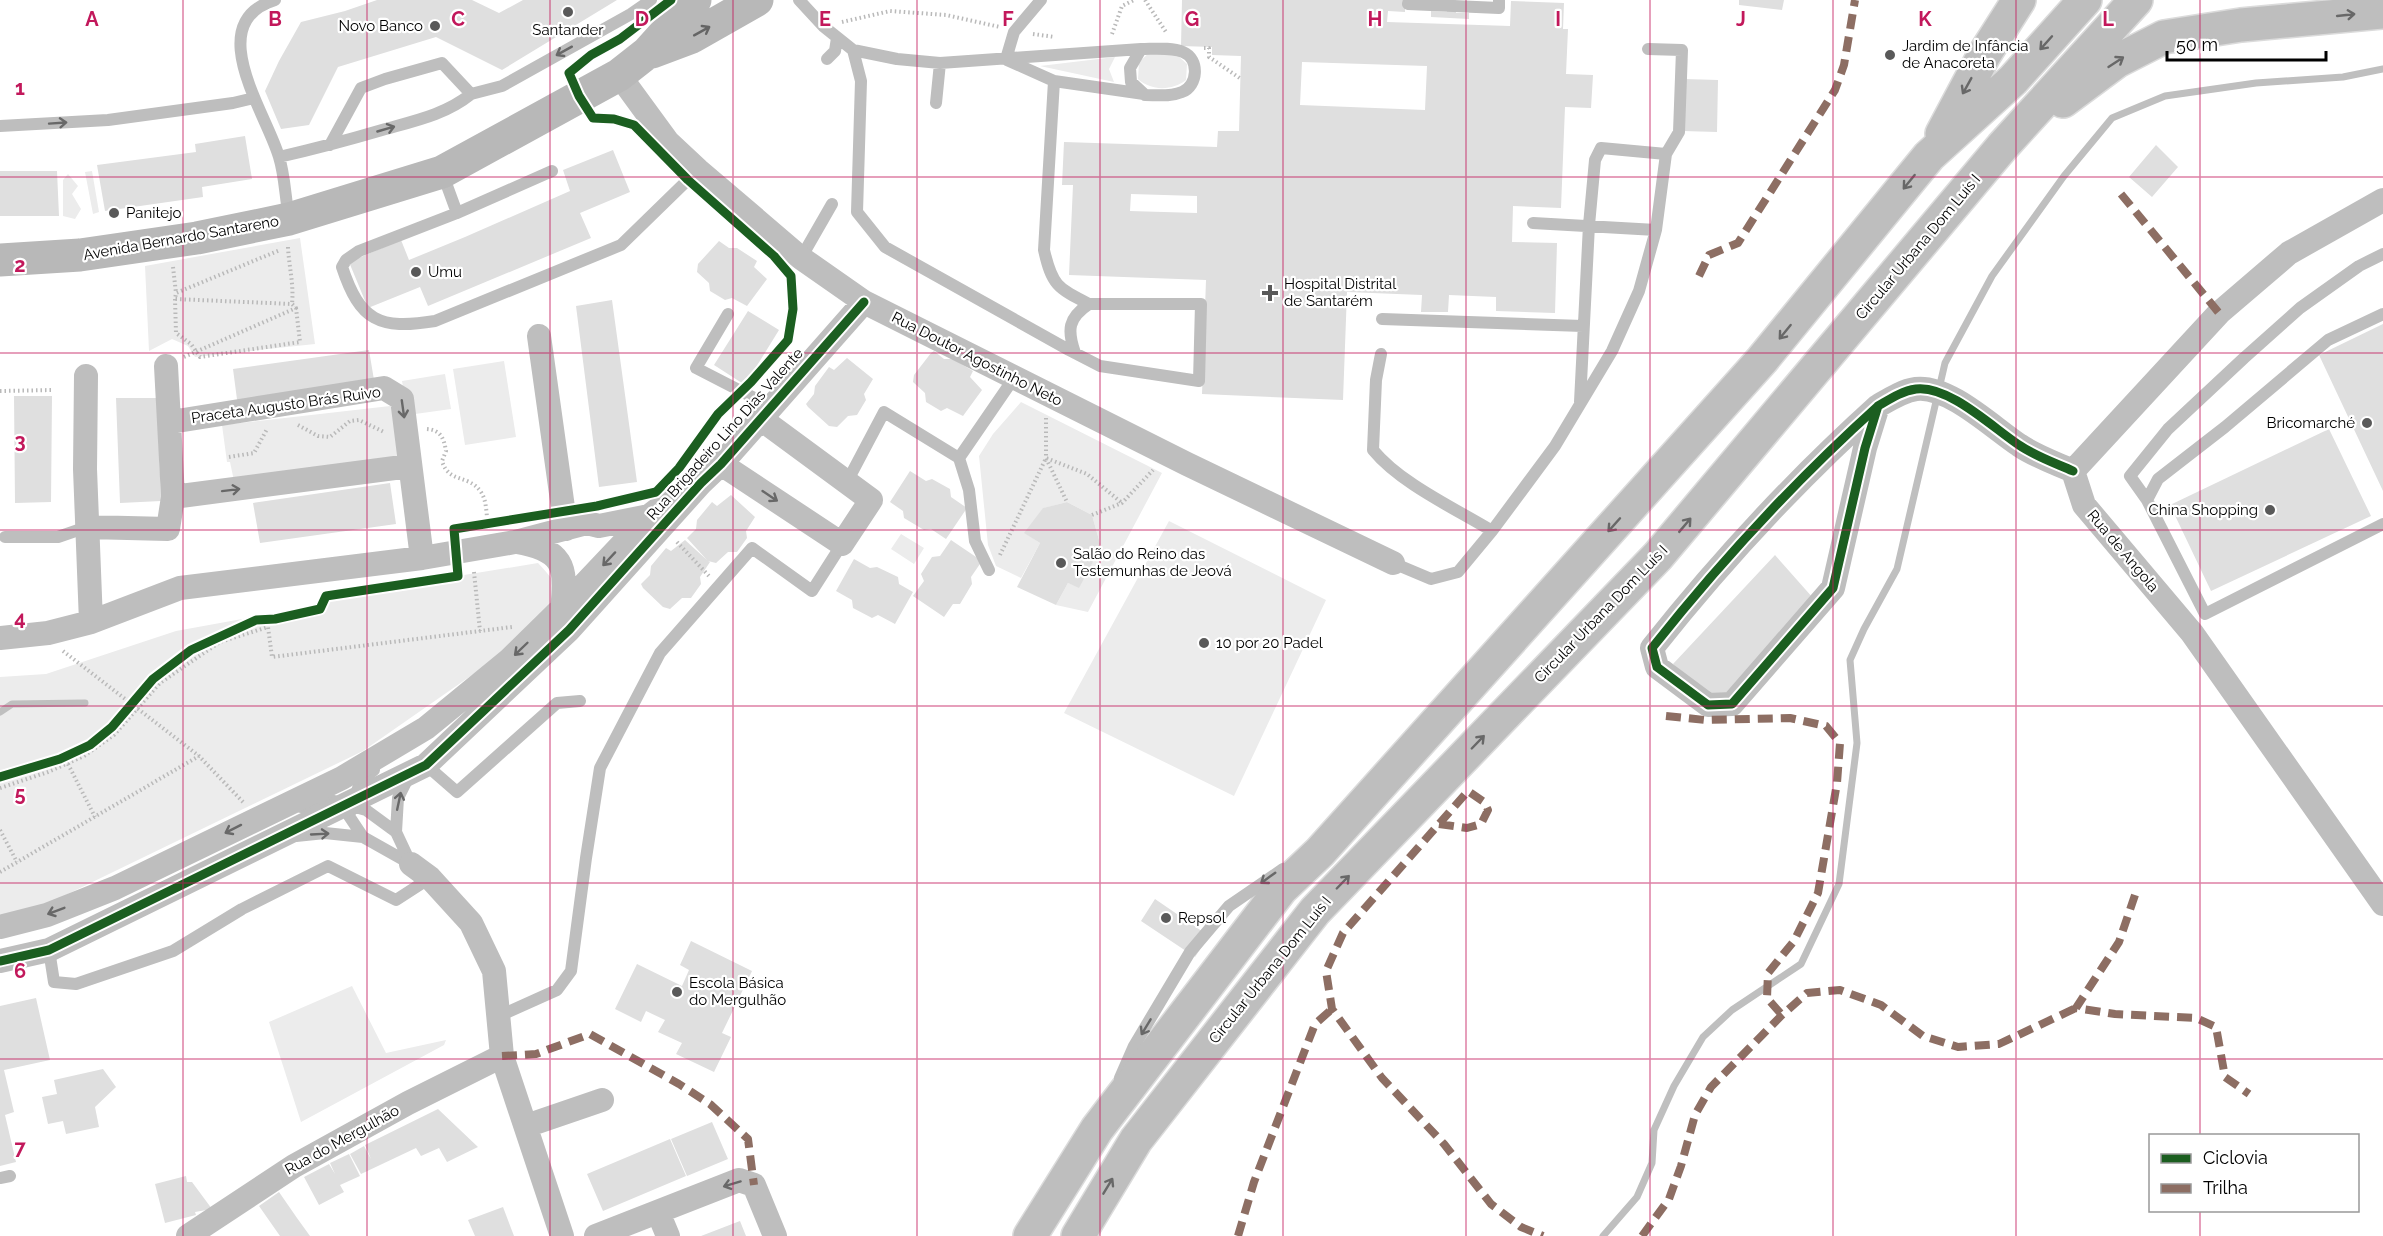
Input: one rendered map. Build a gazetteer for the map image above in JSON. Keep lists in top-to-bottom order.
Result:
{
  "streets": {
    "highway": ["Circular Urbana Dom Luís I"],
    "main road": ["Avenida Bernardo Santareno"],
    "street": [
      "Rua Doutor Agostinho Neto",
      "Praceta Augusto Brás Ruivo",
      "Rua Brigadeiro Lino Dias Valente",
      "Rua de Angola",
      "Rua do Mergulhão"
    ]
  },
  "crossings": [
    ["Avenida Bernardo Santareno", "Rua Doutor Agostinho Neto"],
    ["Rua Doutor Agostinho Neto", "Rua Brigadeiro Lino Dias Valente"],
    ["Praceta Augusto Brás Ruivo", "Rua Brigadeiro Lino Dias Valente"]
  ],
  "one_way": ["Praceta Augusto Brás Ruivo"],
  "places": {
    "other": [
      "Santander",
      "Novo Banco",
      "Jardim de Infância de Anacoreta",
      "Panitejo",
      "Umu",
      "Bricomarché",
      "China Shopping",
      "Salão do Reino das Testemunhas de Jeová",
      "10 por 20 Padel",
      "Repsol",
      "Escola Básica do Mergulhão"
    ],
    "health": ["Hospital Distrital de Santarém"]
  },
  "legend": ["Ciclovia", "Trilha"],
  "scale_bar": "50 m",
  "grid": {
    "columns": [
      "A",
      "B",
      "C",
      "D",
      "E",
      "F",
      "G",
      "H",
      "I",
      "J",
      "K",
      "L"
    ],
    "rows": [
      "1",
      "2",
      "3",
      "4",
      "5",
      "6",
      "7"
    ]
  }
}
